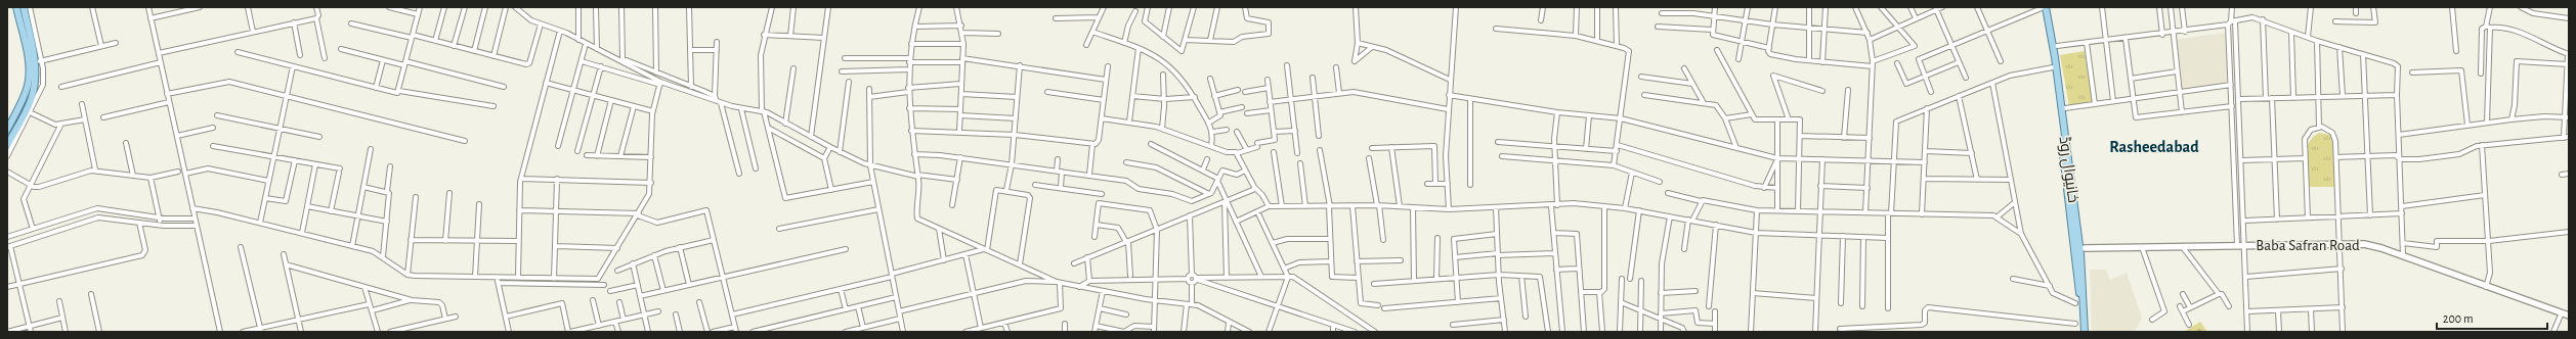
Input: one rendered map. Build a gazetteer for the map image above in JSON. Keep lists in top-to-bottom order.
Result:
{
  "streets": {
    "main road": ["خانیوال روڈ", "Baba Safran Road"]
  },
  "districts": ["Rasheedabad"],
  "scale_bar": "200 m"
}
